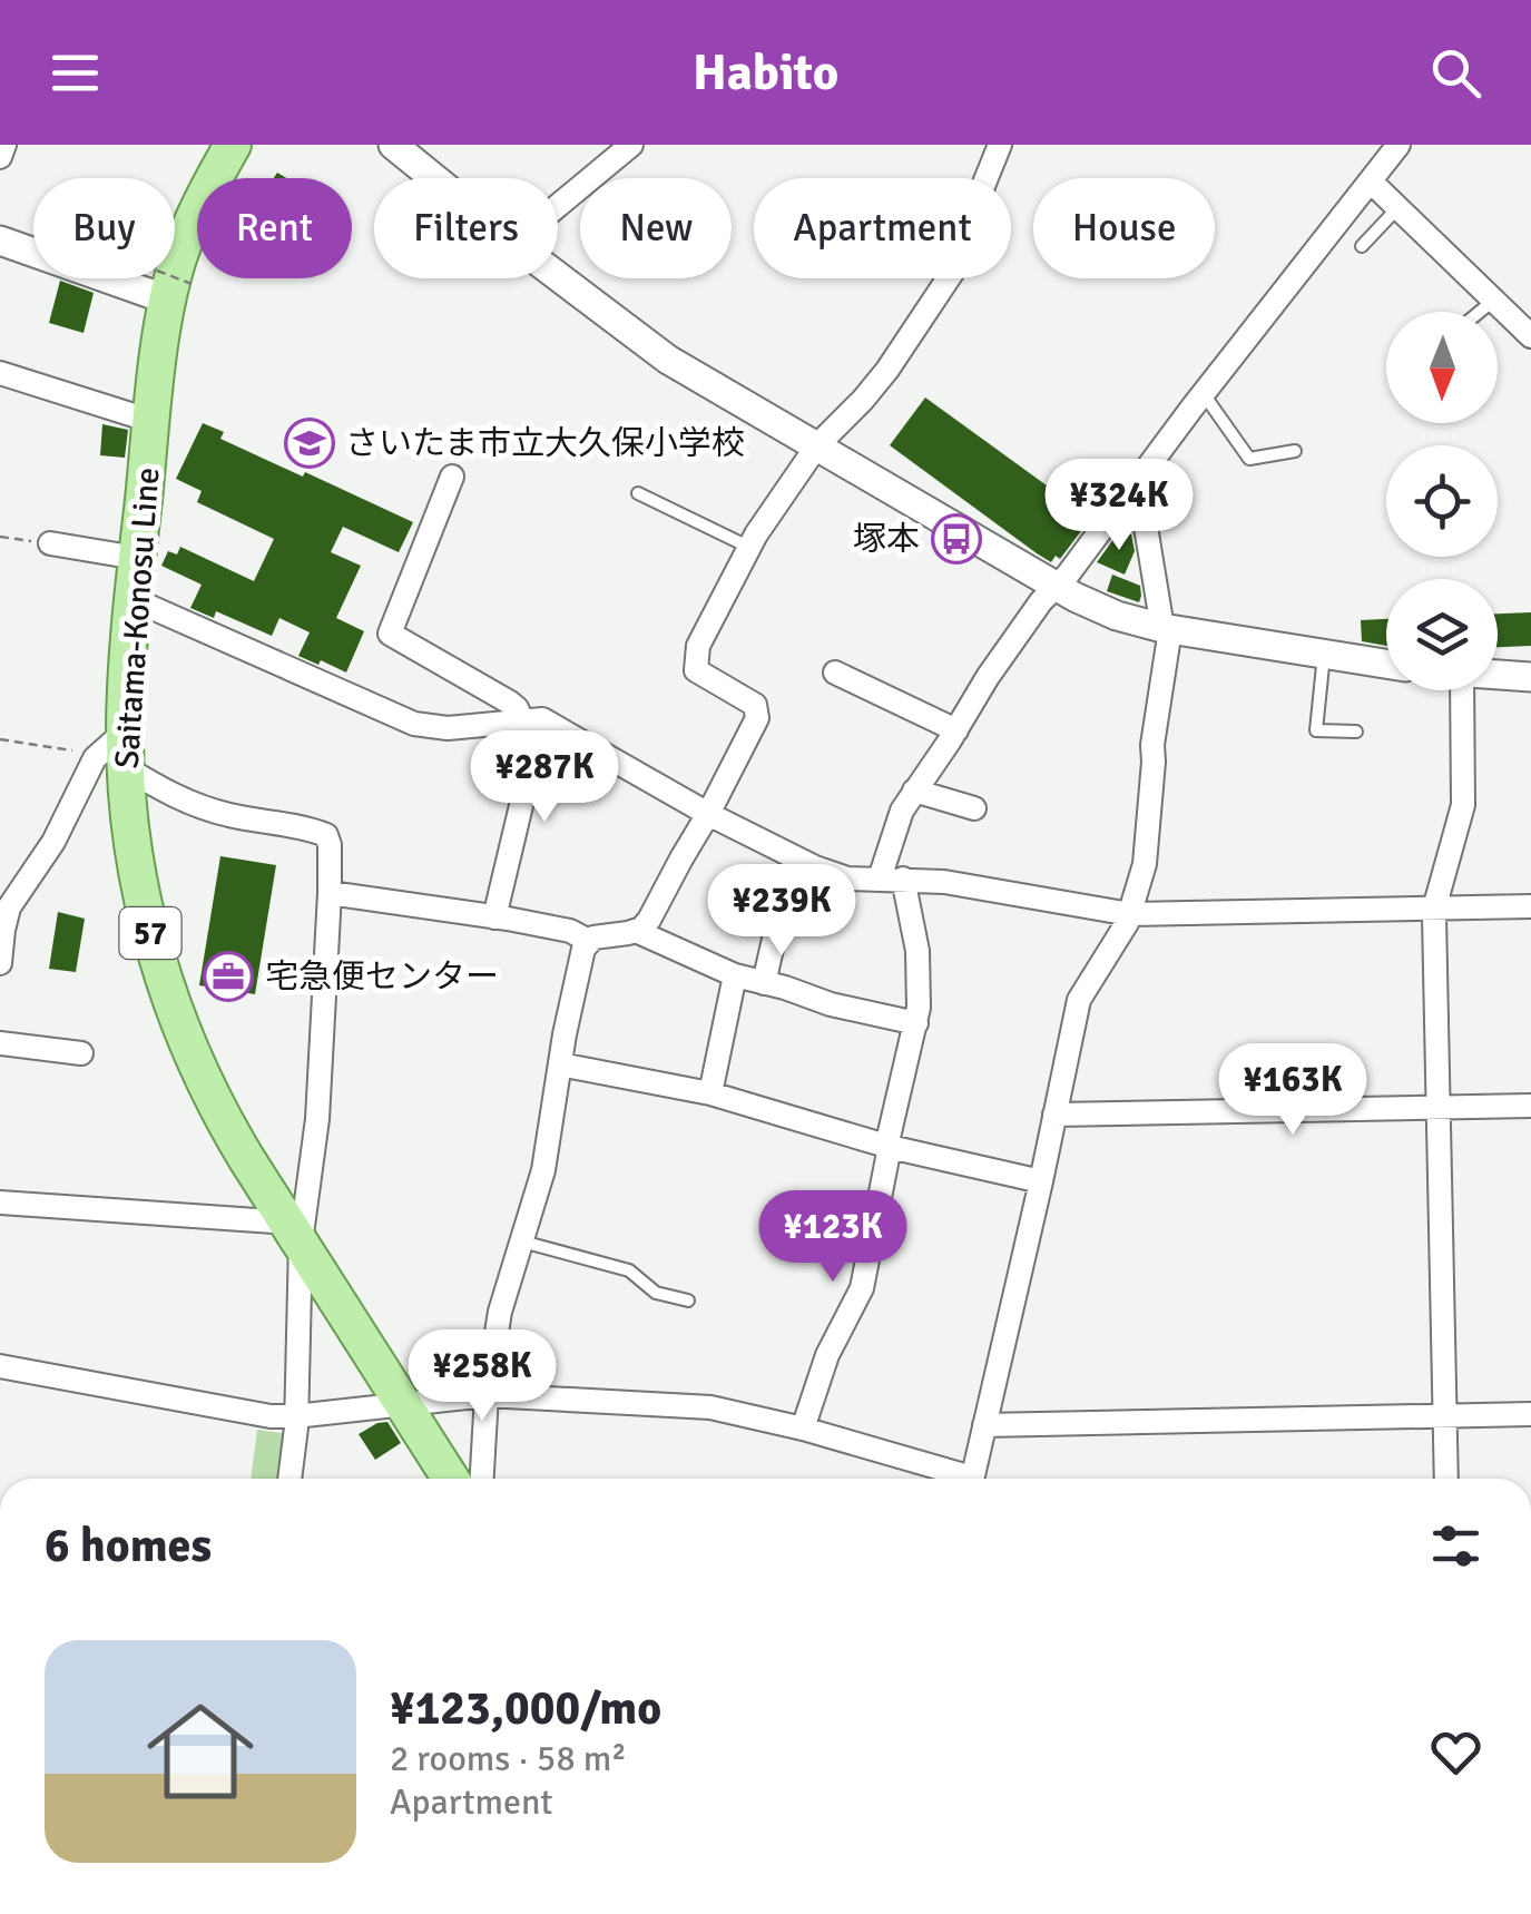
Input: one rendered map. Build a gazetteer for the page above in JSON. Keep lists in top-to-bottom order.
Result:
{
  "streets": {
    "main road": ["Saitama-Konosu Line", "57"]
  },
  "places": {
    "school or university": ["さいたま市立大久保小学校"],
    "bus stop": ["塚本"],
    "office": ["宅急便センター"]
  },
  "north": "bottom",
  "page": {
    "header": "Habito",
    "chip": [
      "Buy",
      "Rent",
      "Filters",
      "New",
      "Apartment",
      "House"
    ],
    "price": [
      "¥324K",
      "¥287K",
      "¥239K",
      "¥163K",
      "¥123K",
      "¥258K"
    ],
    "heading": "6 homes",
    "list": [
      {
        "name": "¥123,000/mo",
        "note": "2 rooms · 58 m² · Apartment"
      }
    ]
  }
}
